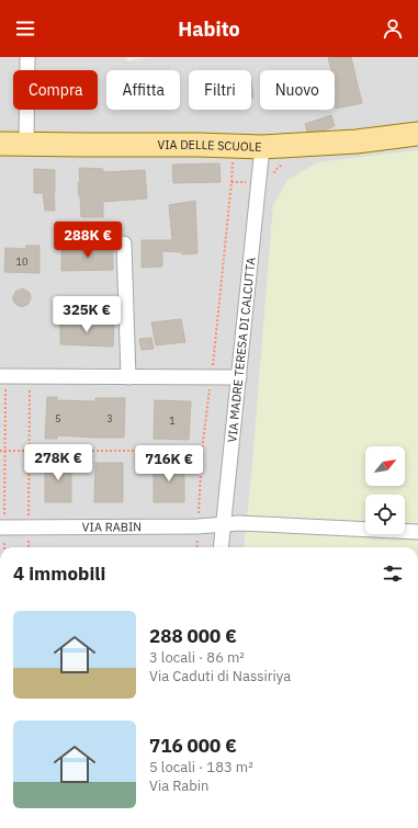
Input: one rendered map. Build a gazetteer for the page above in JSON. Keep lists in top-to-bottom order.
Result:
{
  "streets": {
    "main road": ["VIA DELLE SCUOLE"],
    "street": ["VIA MADRE TERESA DI CALCUTTA", "VIA RABIN"]
  },
  "crossings": [
    ["VIA DELLE SCUOLE", "VIA MADRE TERESA DI CALCUTTA"],
    ["VIA MADRE TERESA DI CALCUTTA", "VIA RABIN"]
  ],
  "house_numbers": [
    "10",
    "5",
    "3",
    "1"
  ],
  "north": "top right",
  "page": {
    "header": "Habito",
    "chip": [
      "Compra",
      "Affitta",
      "Filtri",
      "Nuovo"
    ],
    "price": [
      "288K €",
      "325K €",
      "278K €",
      "716K €"
    ],
    "heading": "4 immobili",
    "list": [
      {
        "name": "288 000 €",
        "note": "3 locali · 86 m² · Via Caduti di Nassiriya"
      },
      {
        "name": "716 000 €",
        "note": "5 locali · 183 m² · Via Rabin"
      }
    ]
  }
}
